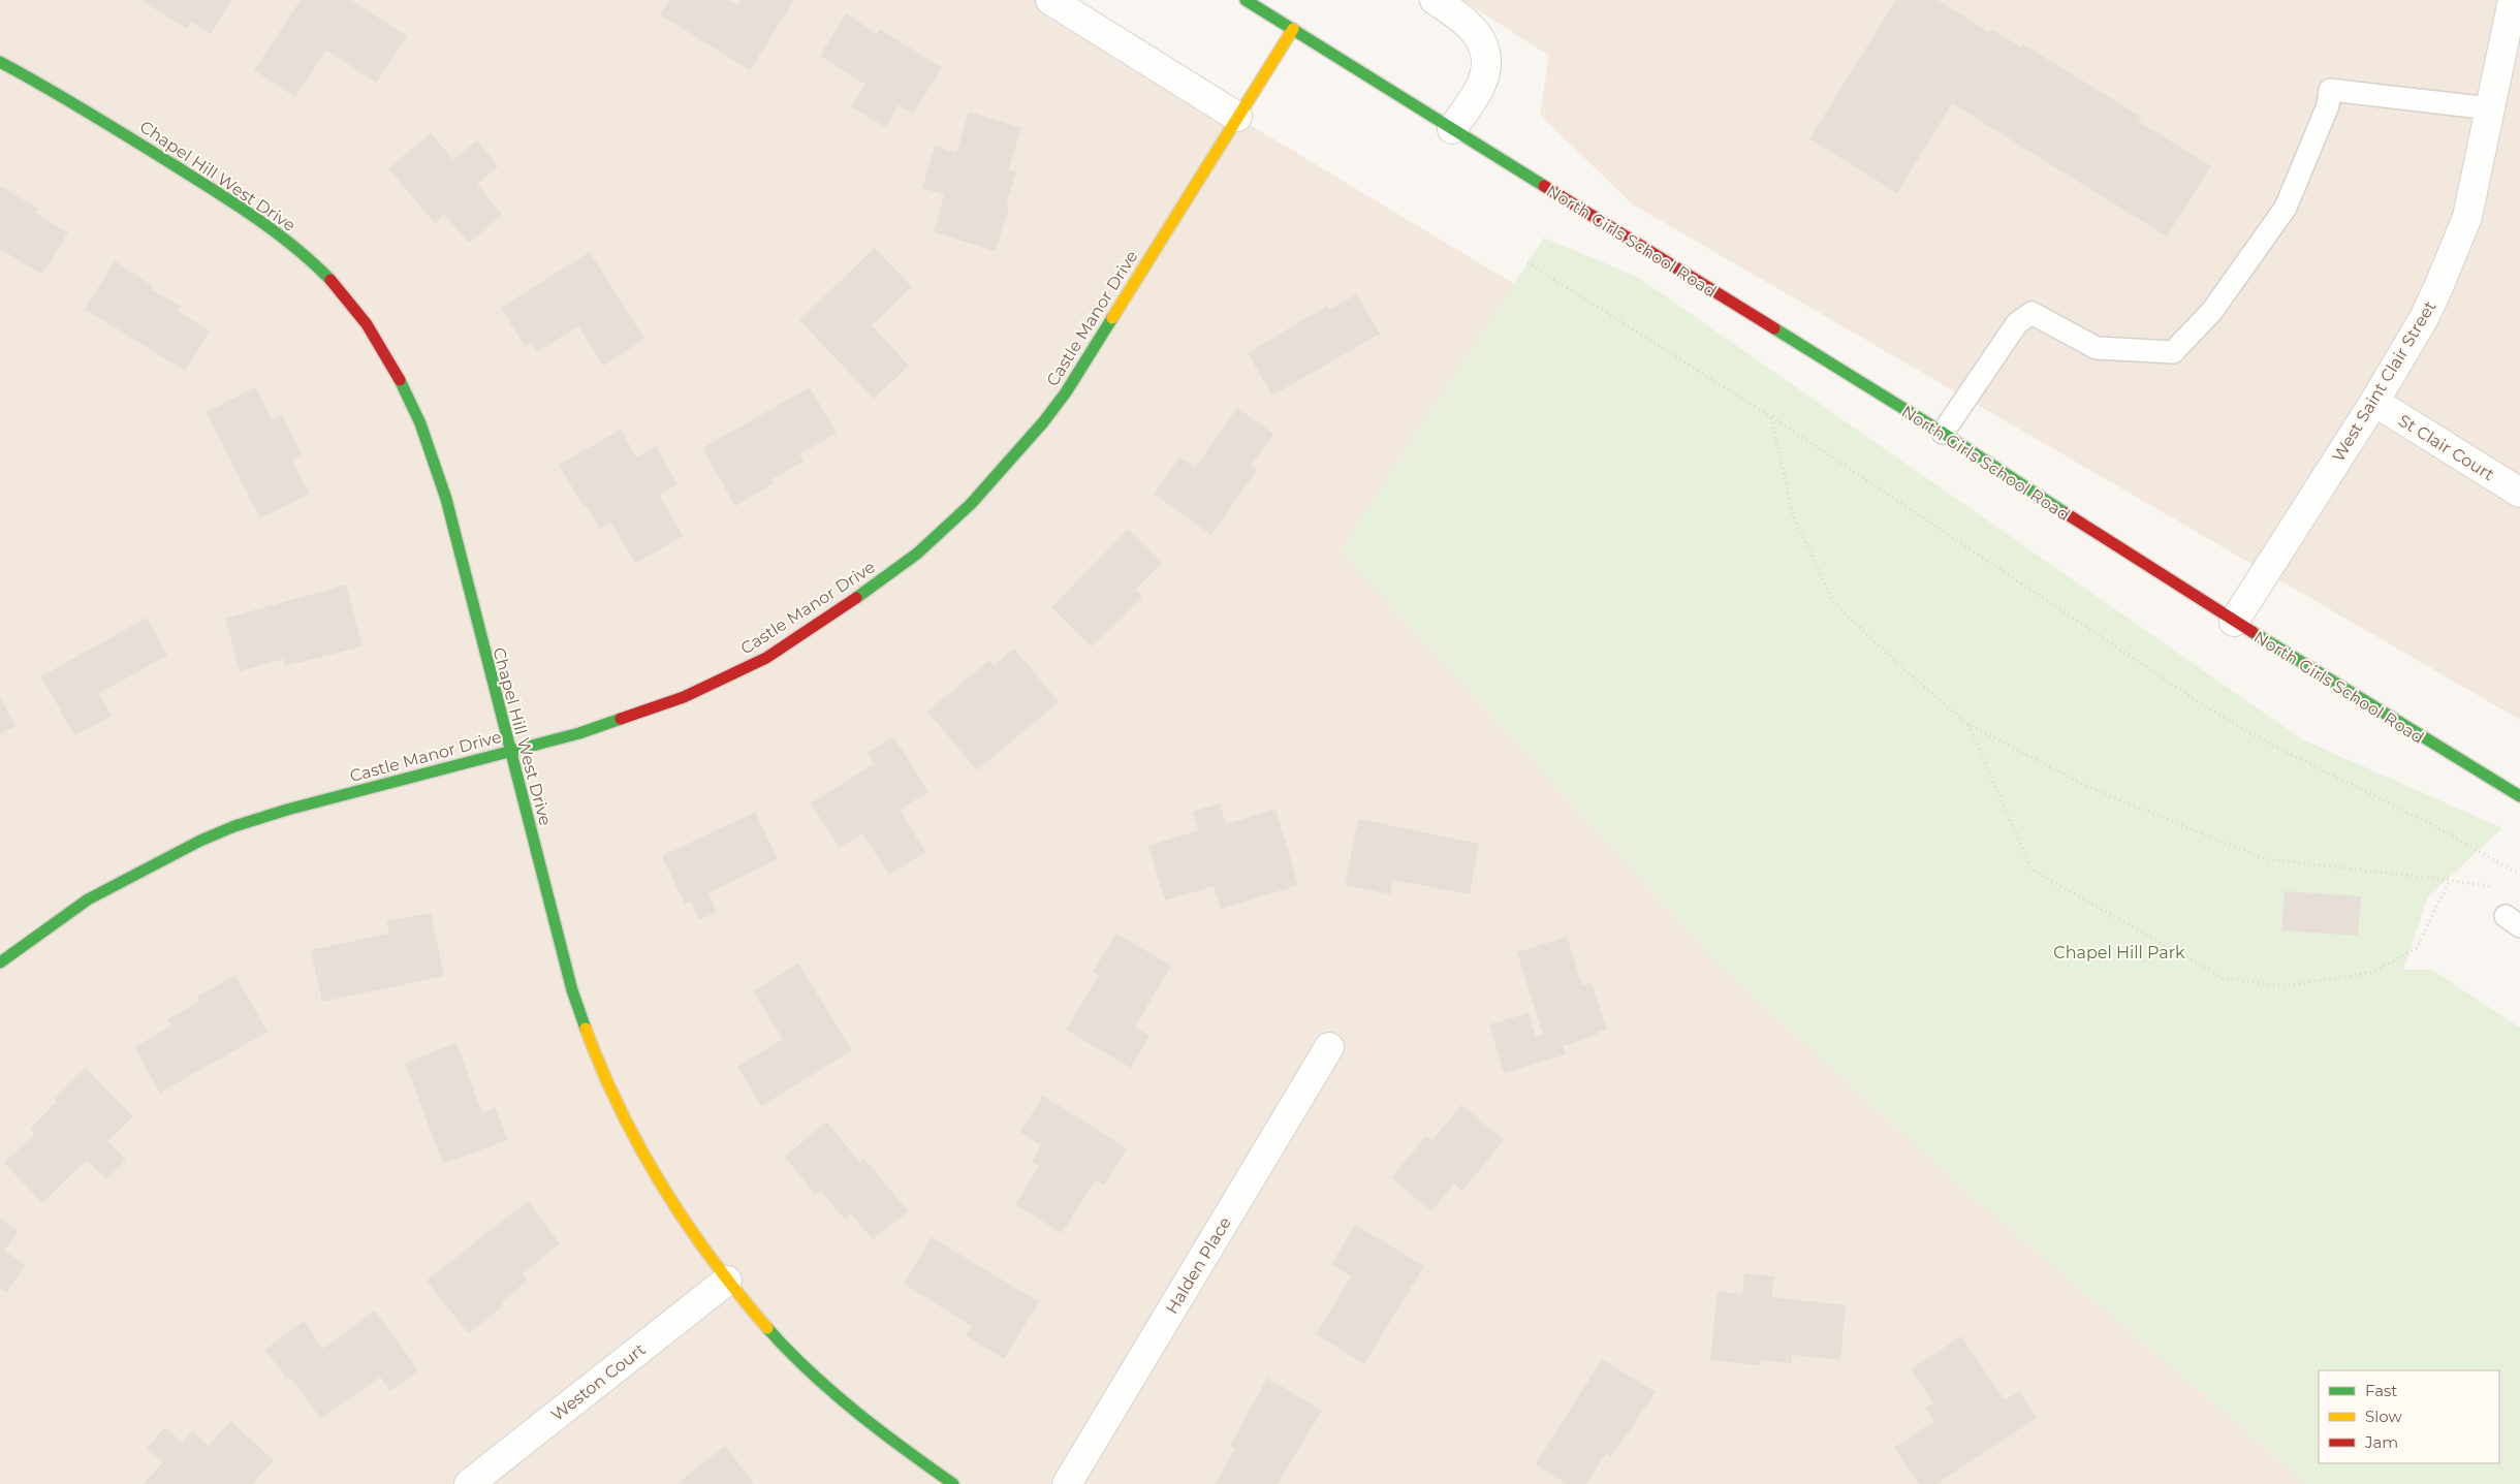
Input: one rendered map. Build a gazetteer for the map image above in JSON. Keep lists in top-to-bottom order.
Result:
{
  "streets": {
    "street": [
      "Chapel Hill West Drive",
      "North Girls School Road",
      "Castle Manor Drive",
      "West Saint Clair Street",
      "St Clair Court",
      "Halden Place",
      "Weston Court"
    ]
  },
  "crossings": [
    ["Chapel Hill West Drive", "Castle Manor Drive"],
    ["Chapel Hill West Drive", "Weston Court"],
    ["North Girls School Road", "Castle Manor Drive"],
    ["North Girls School Road", "West Saint Clair Street"],
    ["West Saint Clair Street", "St Clair Court"]
  ],
  "parks": ["Chapel Hill Park"],
  "legend": ["Fast", "Slow", "Jam"]
}
